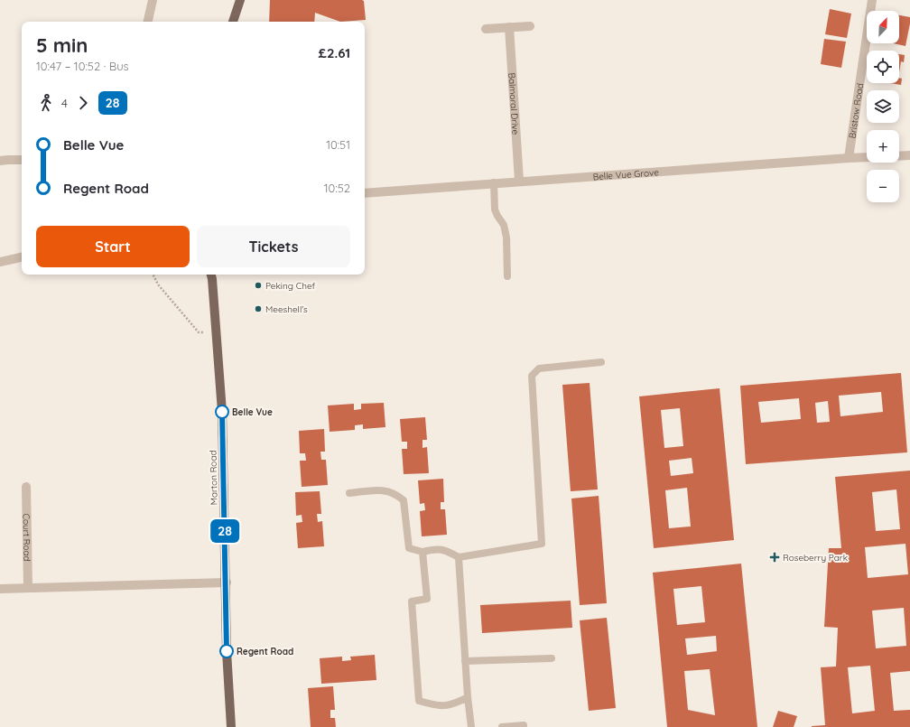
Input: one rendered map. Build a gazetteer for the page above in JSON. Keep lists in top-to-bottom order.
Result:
{
  "streets": {
    "main road": ["Marton Road"],
    "street": [
      "Balmoral Drive",
      "Bristow Road",
      "Belle Vue Grove",
      "Court Road"
    ]
  },
  "crossings": [
    ["Balmoral Drive", "Belle Vue Grove"],
    ["Bristow Road", "Belle Vue Grove"]
  ],
  "places": {
    "other": [
      "Peking Chef",
      "Meeshell's",
      "Belle Vue",
      "Regent Road"
    ],
    "health": ["Roseberry Park"]
  },
  "lines": ["bus line 28"],
  "north": "top right",
  "page": {
    "on_map": "28",
    "map_buttons": ["+", "−"],
    "heading": ["5 min", "10:47 – 10:52 · Bus", "£2.61"],
    "legs": ["4", "28"],
    "list": [
      {
        "name": "Belle Vue",
        "value": "10:51"
      },
      {
        "name": "Regent Road",
        "value": "10:52"
      }
    ],
    "buttons": ["Start", "Tickets"]
  }
}
